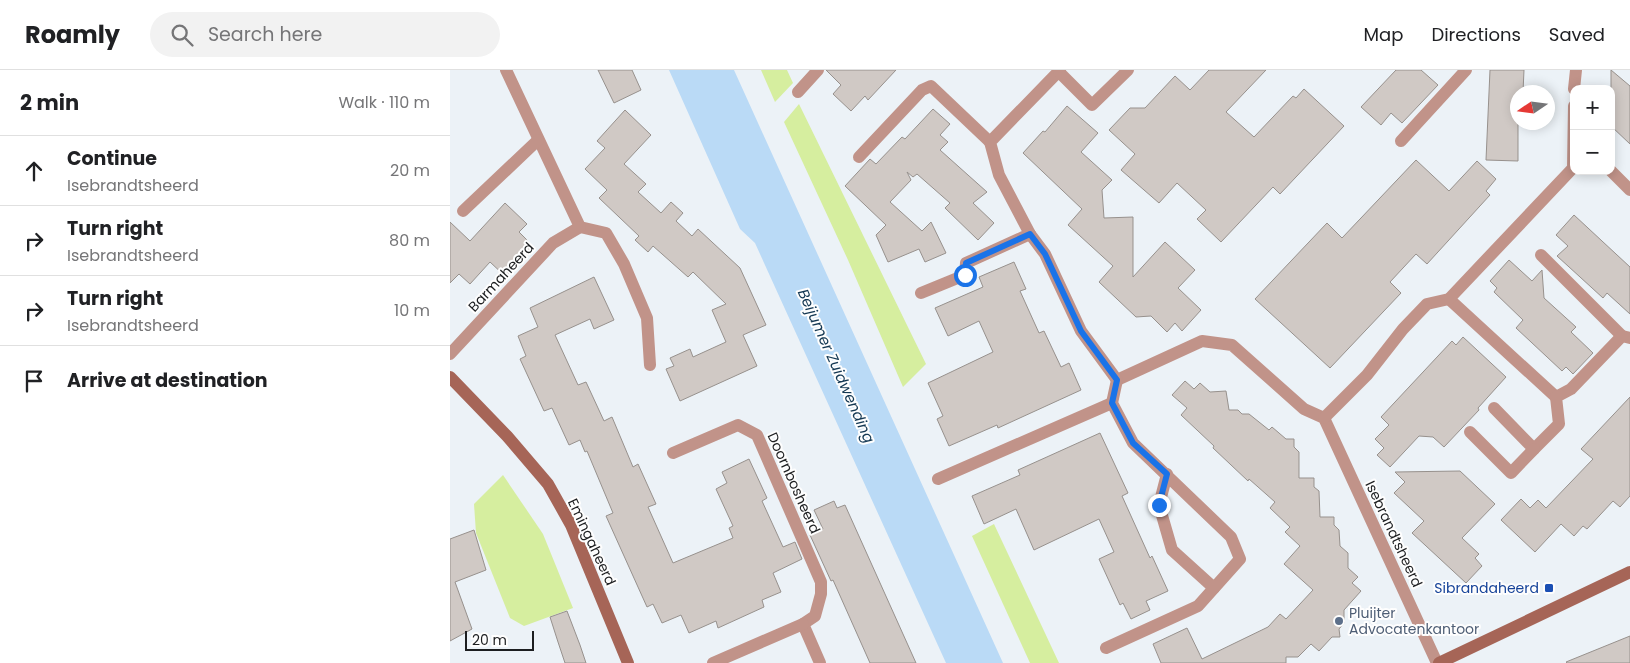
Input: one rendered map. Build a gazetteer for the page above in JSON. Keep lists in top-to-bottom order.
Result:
{
  "streets": {
    "street": [
      "Barmaheerd",
      "Doornbosheerd",
      "Isebrandtsheerd",
      "Emingaheerd"
    ]
  },
  "water": ["Beijumer Zuidwending"],
  "places": {
    "transit": ["Sibrandaheerd"],
    "other": ["Pluijter Advocatenkantoor"]
  },
  "scale_bar": "20 m",
  "north": "left",
  "page": {
    "header": "Roamly",
    "search": "Search here",
    "nav": ["Map", "Directions", "Saved"],
    "heading": ["2 min", "Walk · 110 m"],
    "map_buttons": ["+", "−"],
    "list": [
      ["Continue", "Isebrandtsheerd", "20 m"],
      ["Turn right", "Isebrandtsheerd", "80 m"],
      ["Turn right", "Isebrandtsheerd", "10 m"],
      "Arrive at destination"
    ],
    "scale": "20 m"
  }
}
